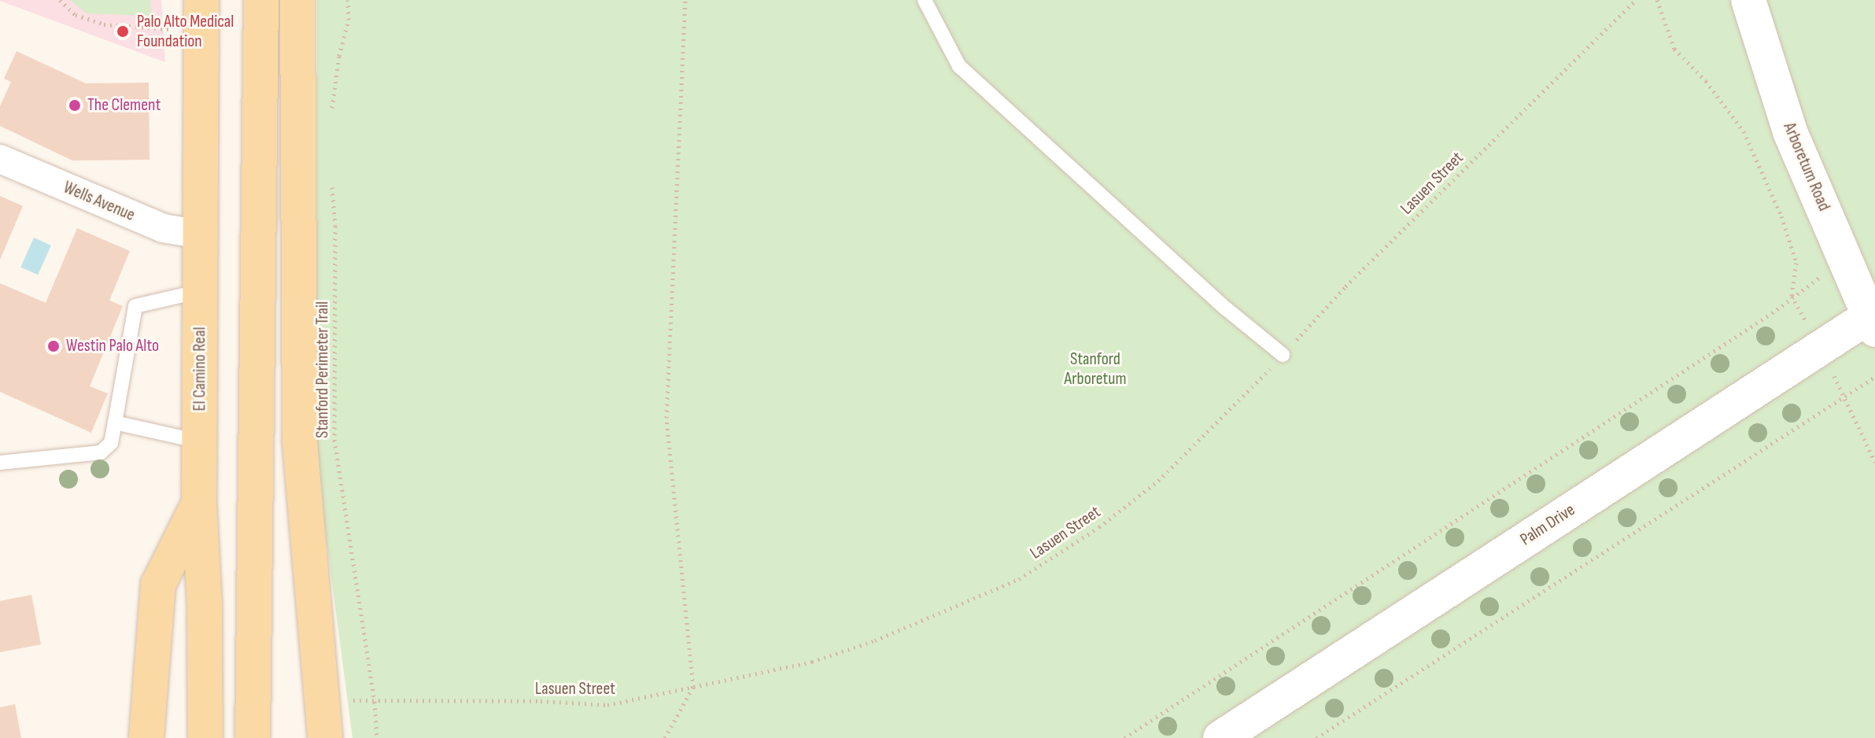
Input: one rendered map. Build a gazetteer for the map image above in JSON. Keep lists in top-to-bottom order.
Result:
{
  "streets": {
    "main road": ["Arboretum Road", "El Camino Real", "Palm Drive"],
    "street": ["Wells Avenue"],
    "path": ["Lasuen Street", "Stanford Perimeter Trail"]
  },
  "crossings": [
    ["Arboretum Road", "Palm Drive"],
    ["Lasuen Street", "Stanford Perimeter Trail"],
    ["Wells Avenue", "El Camino Real"]
  ],
  "parks": ["Stanford Arboretum"],
  "places": ["Palo Alto Medical Foundation", "The Clement", "Westin Palo Alto"]
}
